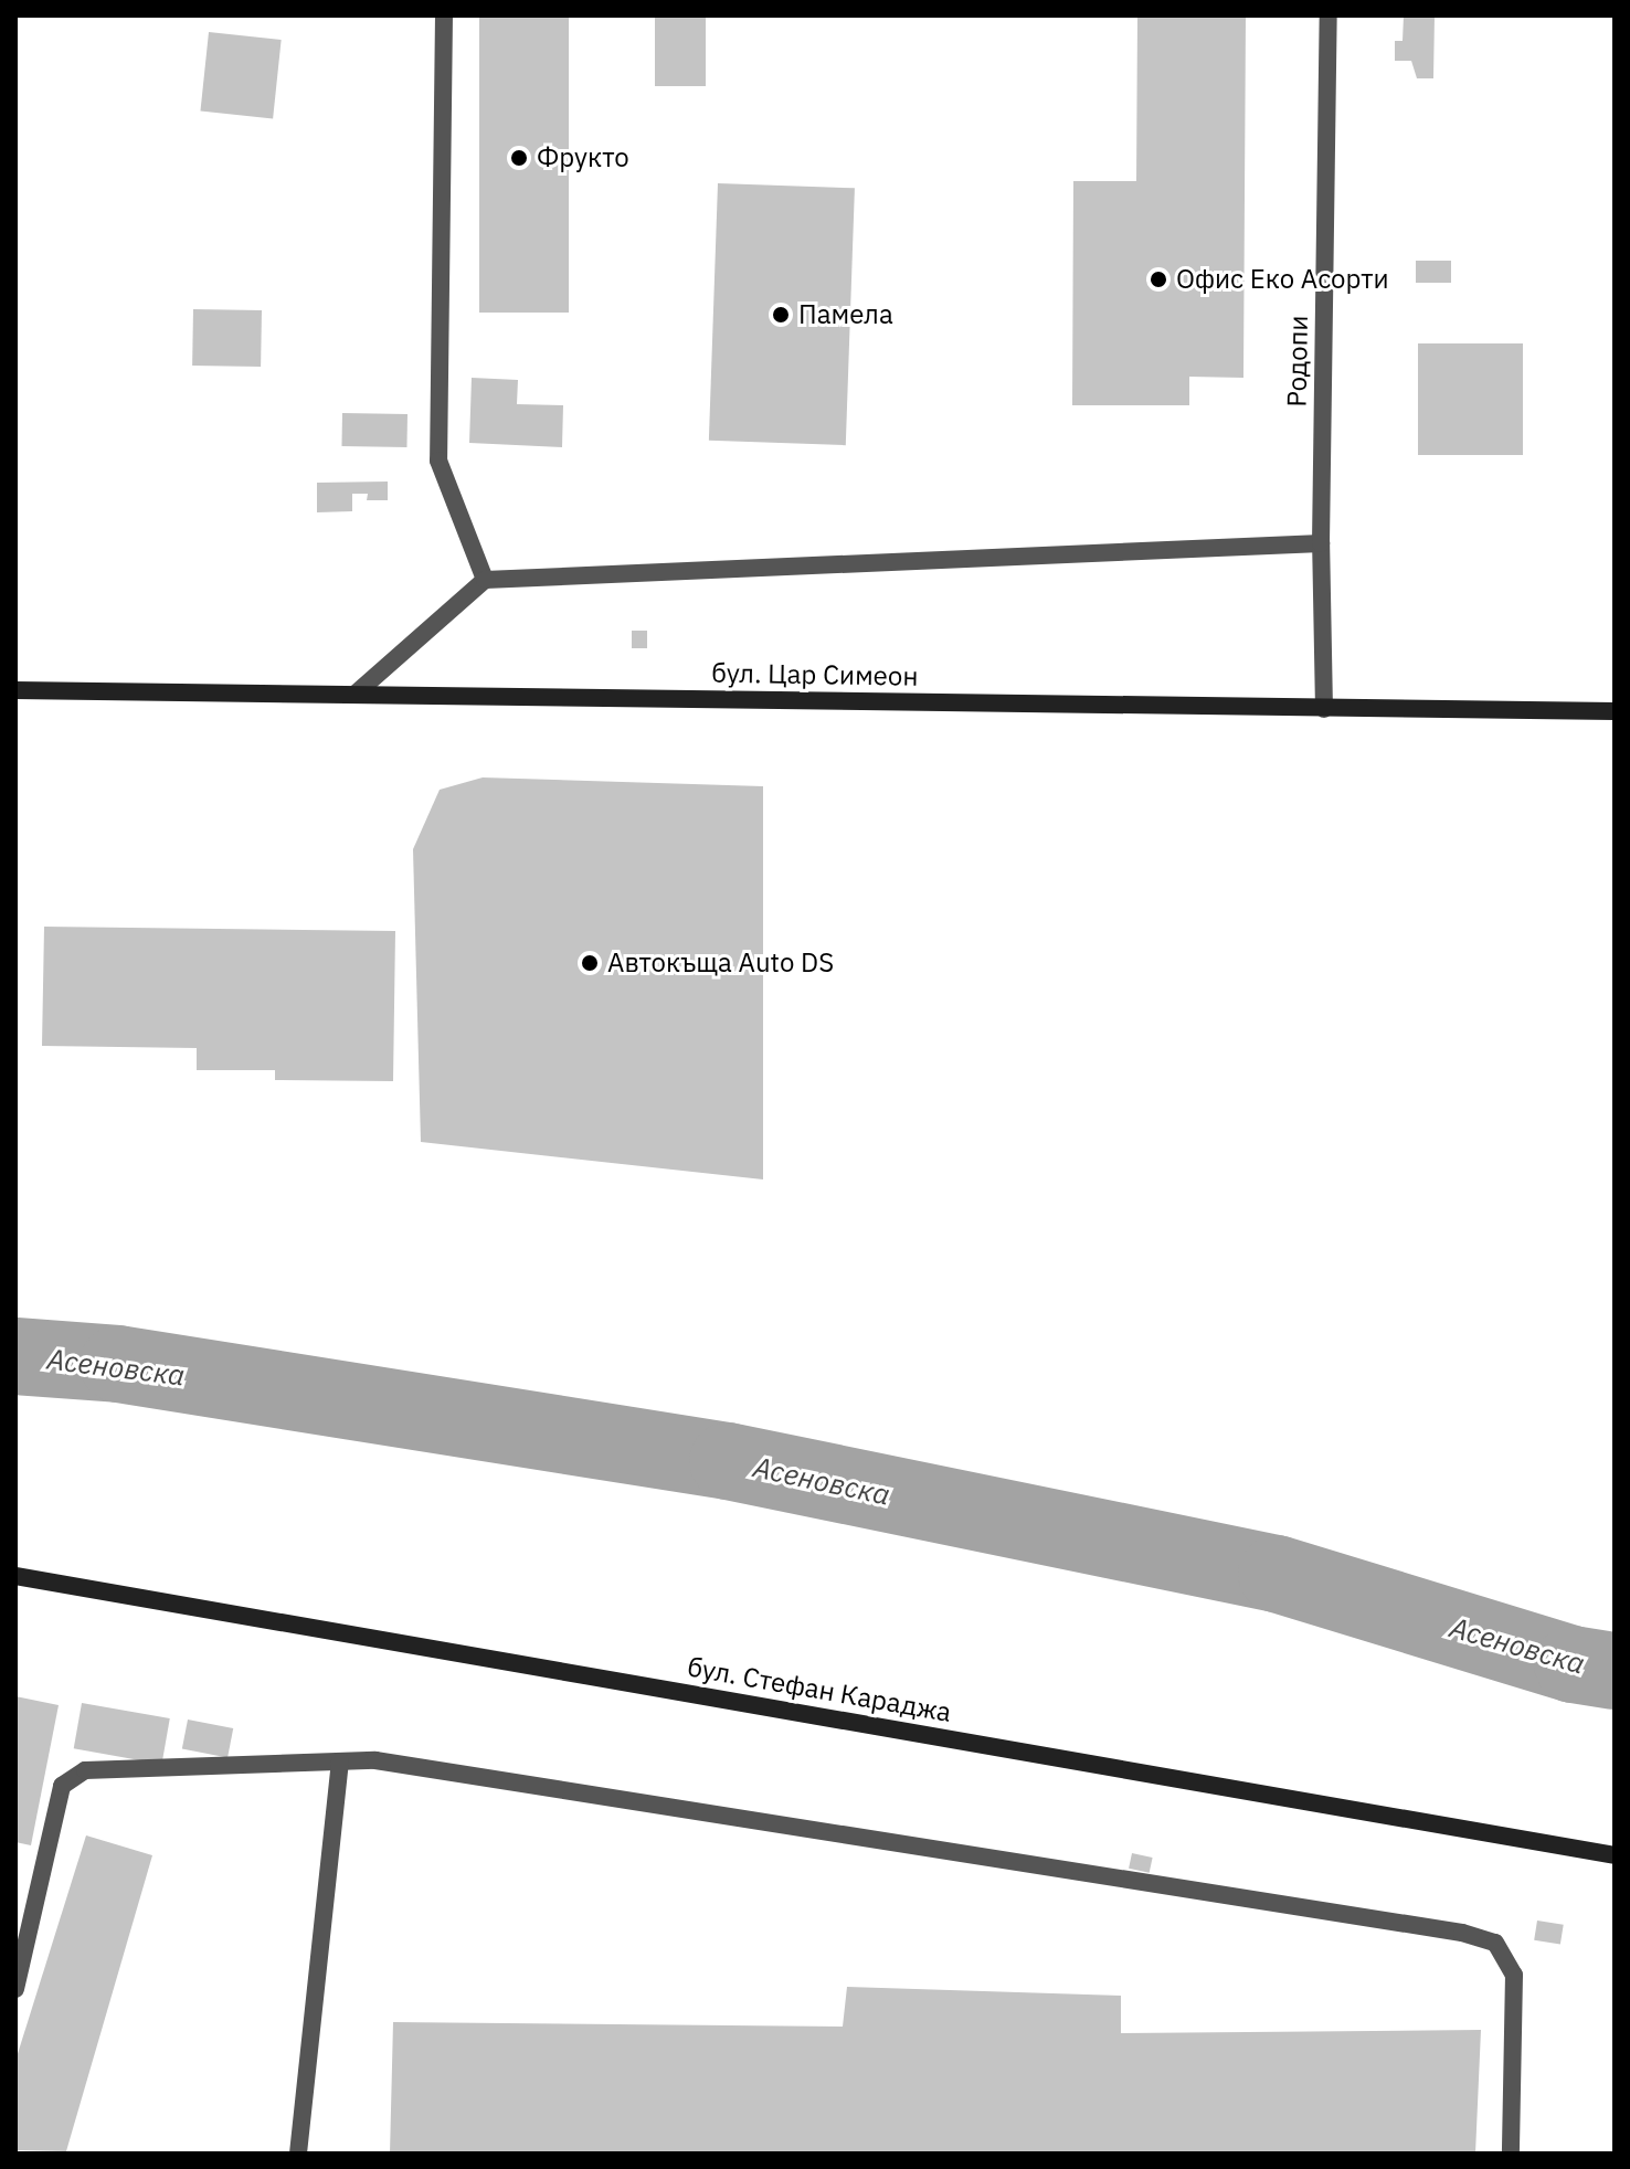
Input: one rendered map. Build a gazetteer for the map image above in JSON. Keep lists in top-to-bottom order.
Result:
{
  "streets": {
    "main road": ["бул. Цар Симеон", "бул. Стефан Караджа"],
    "street": ["Родопи"]
  },
  "crossings": [
    ["Родопи", "бул. Цар Симеон"]
  ],
  "water": ["Асеновска"],
  "places": [
    "Фрукто",
    "Офис Еко Асорти",
    "Памела",
    "Автокъща Auto DS"
  ]
}
